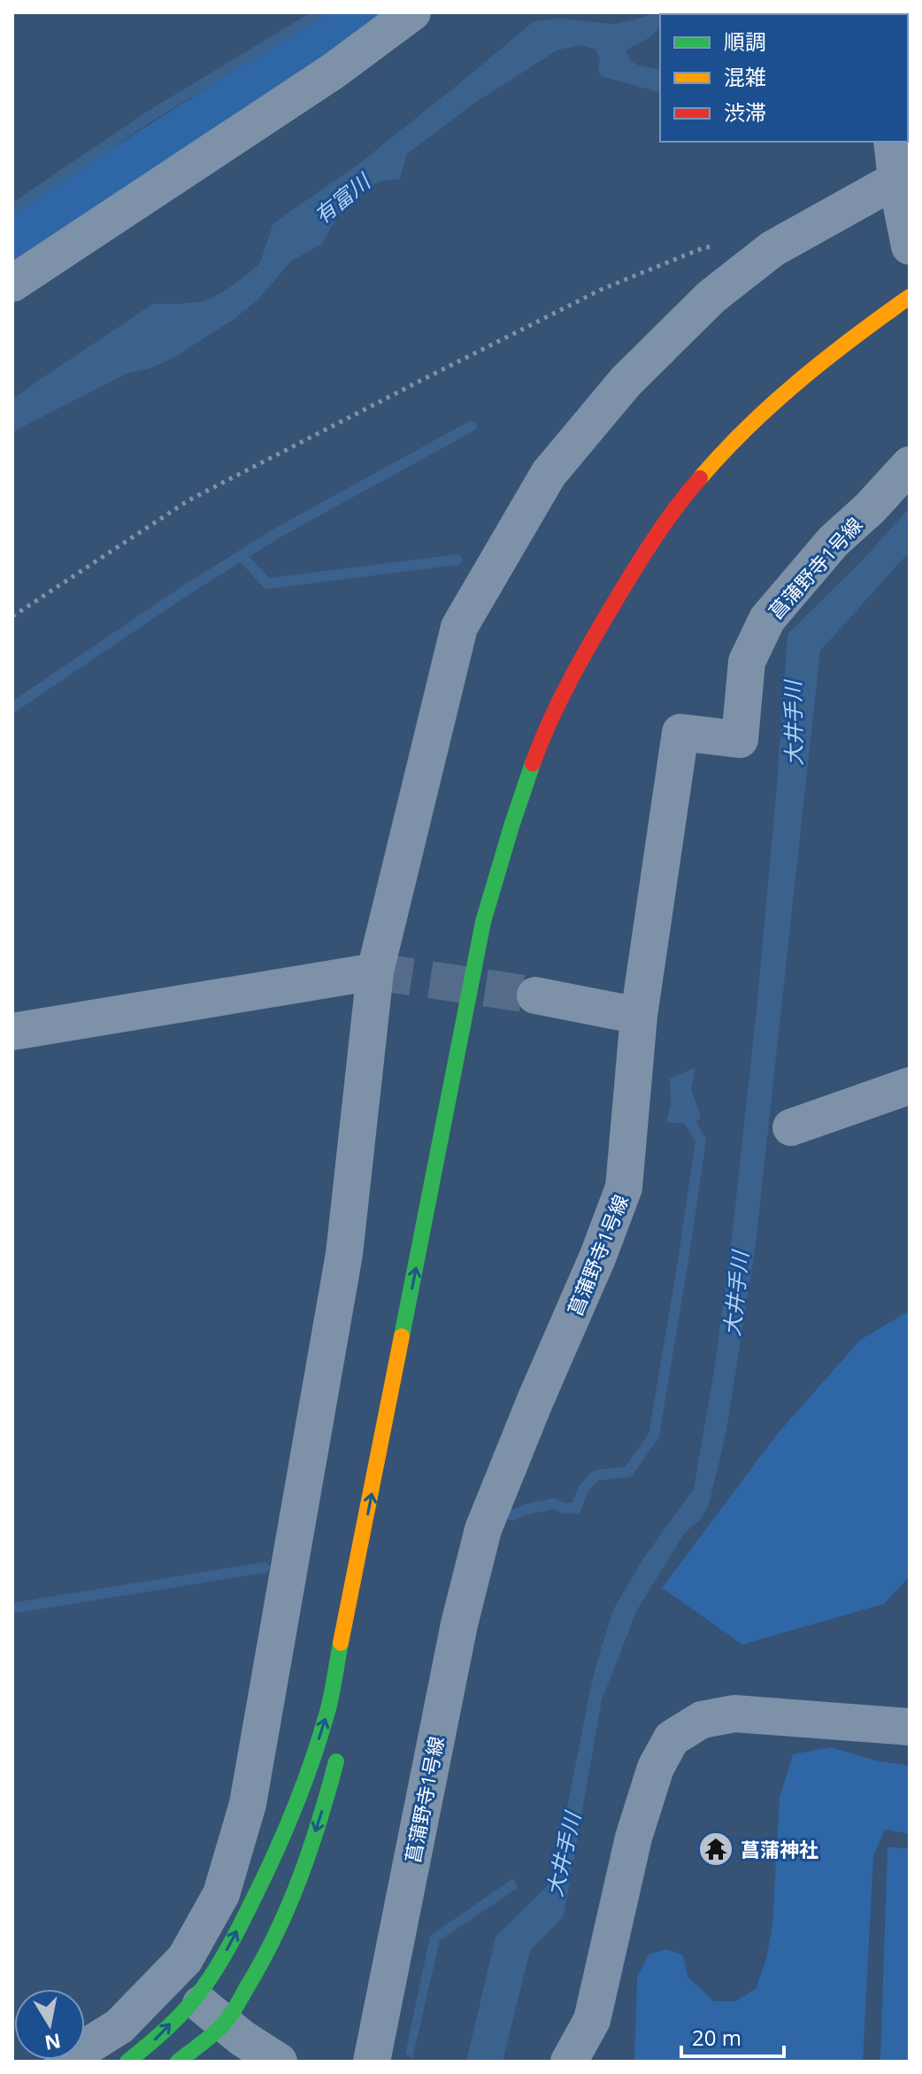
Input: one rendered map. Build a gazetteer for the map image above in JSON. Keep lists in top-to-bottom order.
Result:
{
  "streets": {
    "street": ["菖蒲野寺1号線"]
  },
  "water": ["有富川", "大井手川"],
  "places": {
    "temple": ["菖蒲神社"]
  },
  "legend": ["順調", "混雑", "渋滞"],
  "scale_bar": "20 m",
  "north": "bottom"
}
